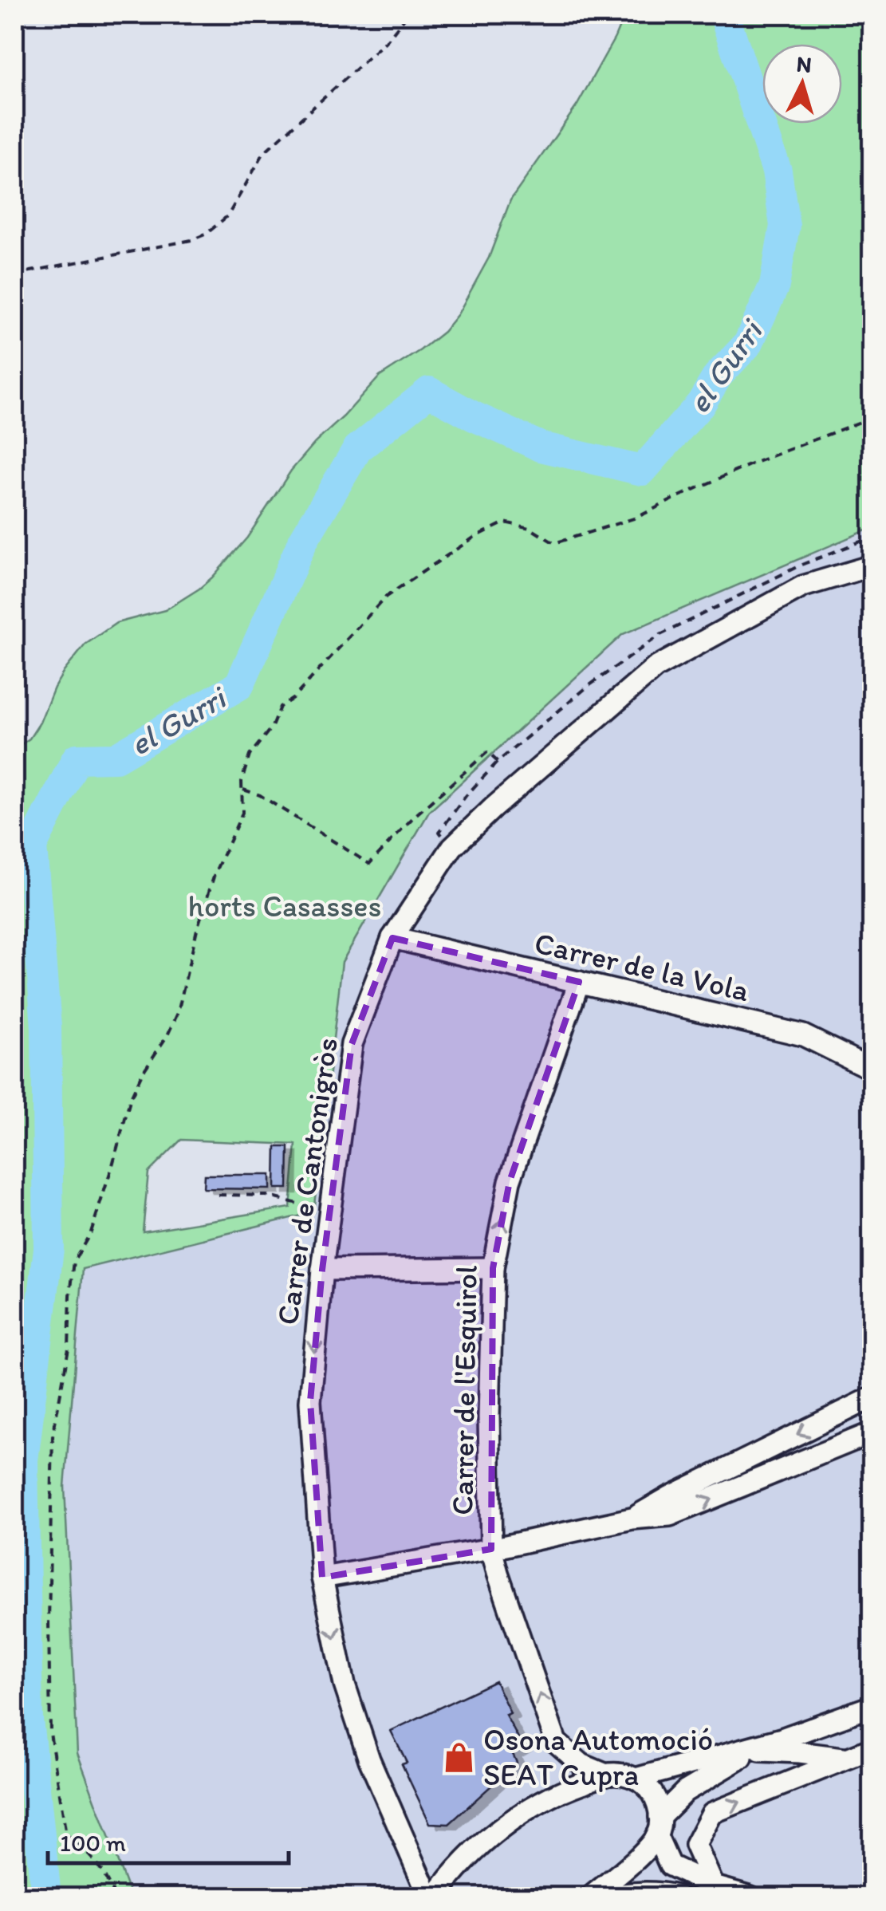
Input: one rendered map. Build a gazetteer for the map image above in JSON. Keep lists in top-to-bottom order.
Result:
{
  "streets": {
    "street": ["Carrer de la Vola", "Carrer de Cantonigròs", "Carrer de l'Esquirol"]
  },
  "crossings": [
    ["Carrer de la Vola", "Carrer de Cantonigròs"],
    ["Carrer de la Vola", "Carrer de l'Esquirol"]
  ],
  "one_way": ["Carrer de Cantonigròs", "Carrer de l'Esquirol"],
  "water": ["el Gurri"],
  "parks": ["horts Casasses"],
  "places": {
    "shop": ["Osona Automoció SEAT Cupra"]
  },
  "scale_bar": "100 m",
  "north": "top"
}
